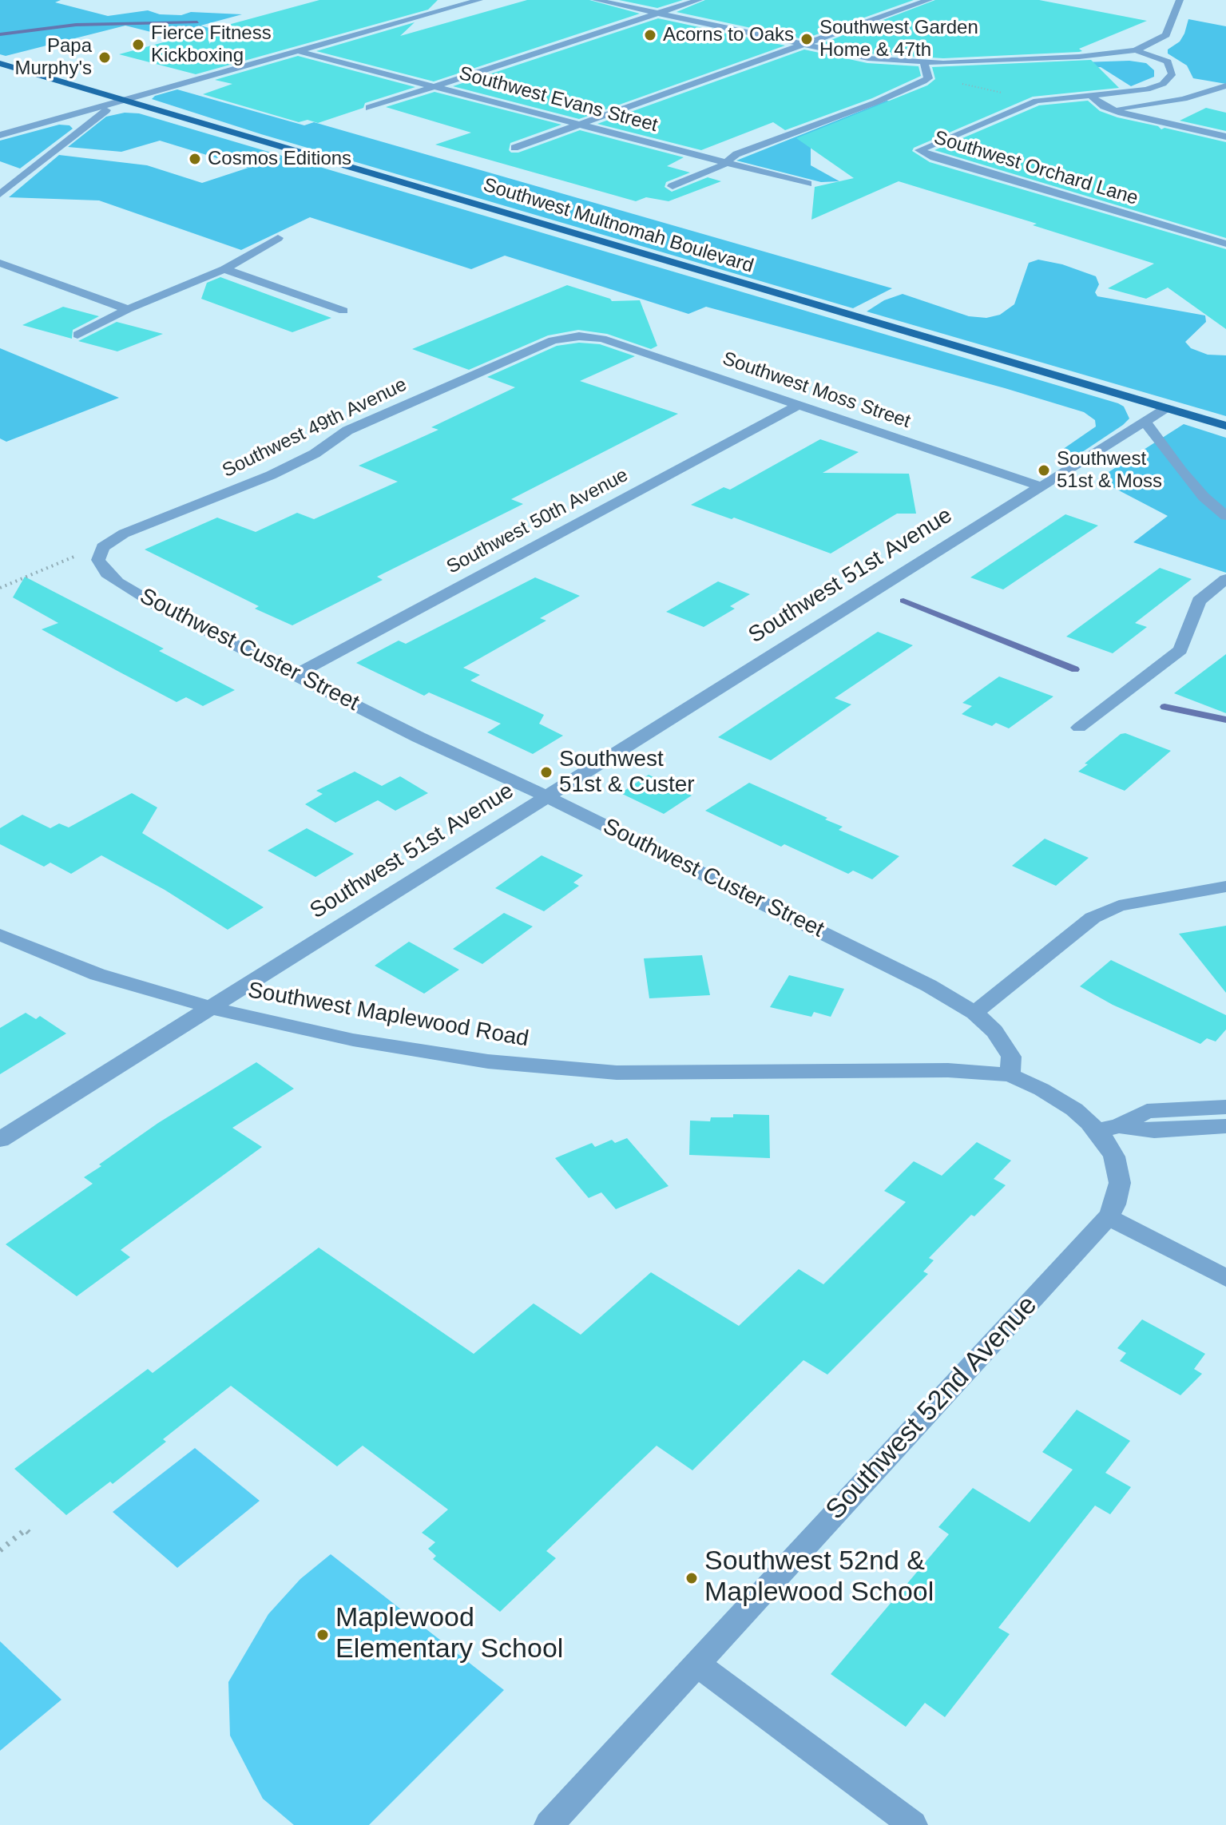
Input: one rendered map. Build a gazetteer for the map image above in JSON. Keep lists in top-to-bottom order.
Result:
{
  "streets": {
    "main road": ["Southwest Multnomah Boulevard"],
    "street": [
      "Southwest Evans Street",
      "Southwest Orchard Lane",
      "Southwest Moss Street",
      "Southwest 49th Avenue",
      "Southwest 50th Avenue",
      "Southwest 51st Avenue",
      "Southwest Custer Street",
      "Southwest Maplewood Road",
      "Southwest 52nd Avenue"
    ]
  },
  "crossings": [
    ["Southwest Multnomah Boulevard", "Southwest 51st Avenue"],
    ["Southwest Moss Street", "Southwest 49th Avenue"],
    ["Southwest Moss Street", "Southwest 50th Avenue"],
    ["Southwest Moss Street", "Southwest 51st Avenue"],
    ["Southwest 49th Avenue", "Southwest Custer Street"],
    ["Southwest 50th Avenue", "Southwest Custer Street"],
    ["Southwest 51st Avenue", "Southwest Custer Street"],
    ["Southwest 51st Avenue", "Southwest Maplewood Road"],
    ["Southwest Custer Street", "Southwest Maplewood Road"]
  ],
  "places": [
    "Acorns to Oaks",
    "Southwest Garden Home & 47th",
    "Fierce Fitness Kickboxing",
    "Papa Murphy's",
    "Cosmos Editions",
    "Southwest 51st & Moss",
    "Southwest 51st & Custer",
    "Southwest 52nd & Maplewood School",
    "Maplewood Elementary School"
  ]
}
